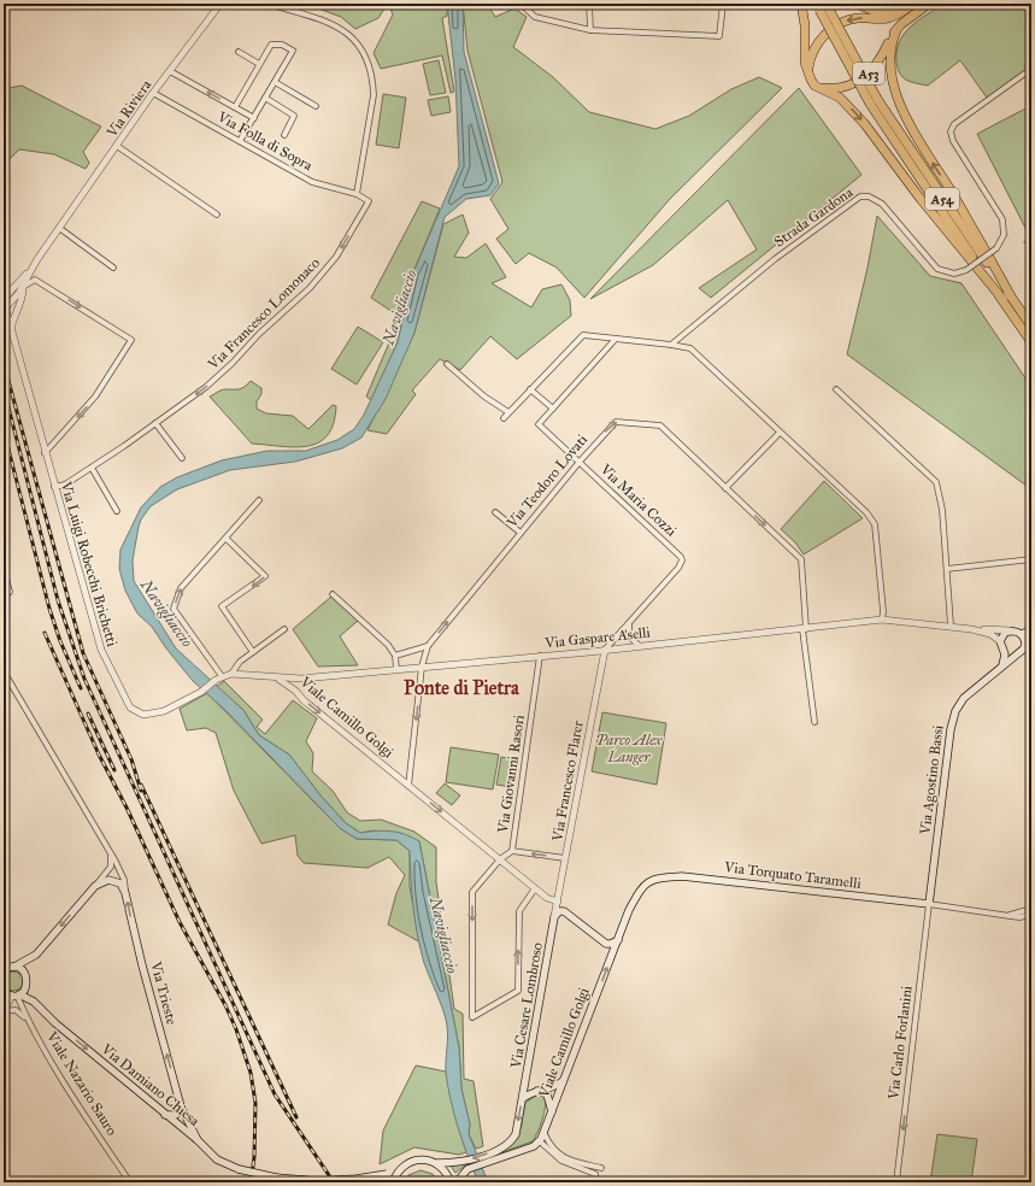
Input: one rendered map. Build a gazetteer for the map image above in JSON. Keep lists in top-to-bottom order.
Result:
{
  "streets": {
    "highway": ["A53", "A54"],
    "main road": [
      "Viale Camillo Golgi",
      "Via Agostino Bassi",
      "Via Torquato Taramelli",
      "Via Trieste",
      "Via Cesare Lombroso",
      "Via Damiano Chiesa"
    ],
    "street": [
      "Via Riviera",
      "Via Folla di Sopra",
      "Strada Gardona",
      "Via Francesco Lomonaco",
      "Via Teodoro Lovati",
      "Via Maria Cozzi",
      "Via Luigi Robecchi Brichetti",
      "Via Gaspare Aselli",
      "Via Giovanni Rasori",
      "Via Francesco Flarer",
      "Via Carlo Forlanini",
      "Viale Nazario Sauro"
    ]
  },
  "crossings": [
    ["Via Riviera", "Via Folla di Sopra"],
    ["Via Riviera", "Via Luigi Robecchi Brichetti"],
    ["Via Folla di Sopra", "Via Francesco Lomonaco"],
    ["Via Francesco Lomonaco", "Via Luigi Robecchi Brichetti"],
    ["Via Teodoro Lovati", "Via Maria Cozzi"],
    ["Via Teodoro Lovati", "Via Gaspare Aselli"],
    ["Via Teodoro Lovati", "Viale Camillo Golgi"],
    ["Via Luigi Robecchi Brichetti", "Via Gaspare Aselli"],
    ["Via Gaspare Aselli", "Viale Camillo Golgi"],
    ["Via Gaspare Aselli", "Via Giovanni Rasori"],
    ["Via Gaspare Aselli", "Via Agostino Bassi"],
    ["Via Gaspare Aselli", "Via Francesco Flarer"],
    ["Viale Camillo Golgi", "Via Giovanni Rasori"],
    ["Viale Camillo Golgi", "Via Francesco Flarer"],
    ["Viale Camillo Golgi", "Via Torquato Taramelli"],
    ["Viale Camillo Golgi", "Via Cesare Lombroso"],
    ["Viale Camillo Golgi", "Via Damiano Chiesa"],
    ["Via Agostino Bassi", "Via Torquato Taramelli"],
    ["Via Agostino Bassi", "Via Carlo Forlanini"],
    ["Via Francesco Flarer", "Via Cesare Lombroso"],
    ["Via Torquato Taramelli", "Via Carlo Forlanini"],
    ["Via Trieste", "Via Damiano Chiesa"],
    ["Viale Nazario Sauro", "Via Damiano Chiesa"]
  ],
  "one_way": [
    "Via Francesco Lomonaco",
    "Via Trieste",
    "Via Carlo Forlanini",
    "Via Damiano Chiesa"
  ],
  "districts": ["Ponte di Pietra"],
  "water": ["Navigliaccio"],
  "parks": ["Parco Alex Langer"]
}
